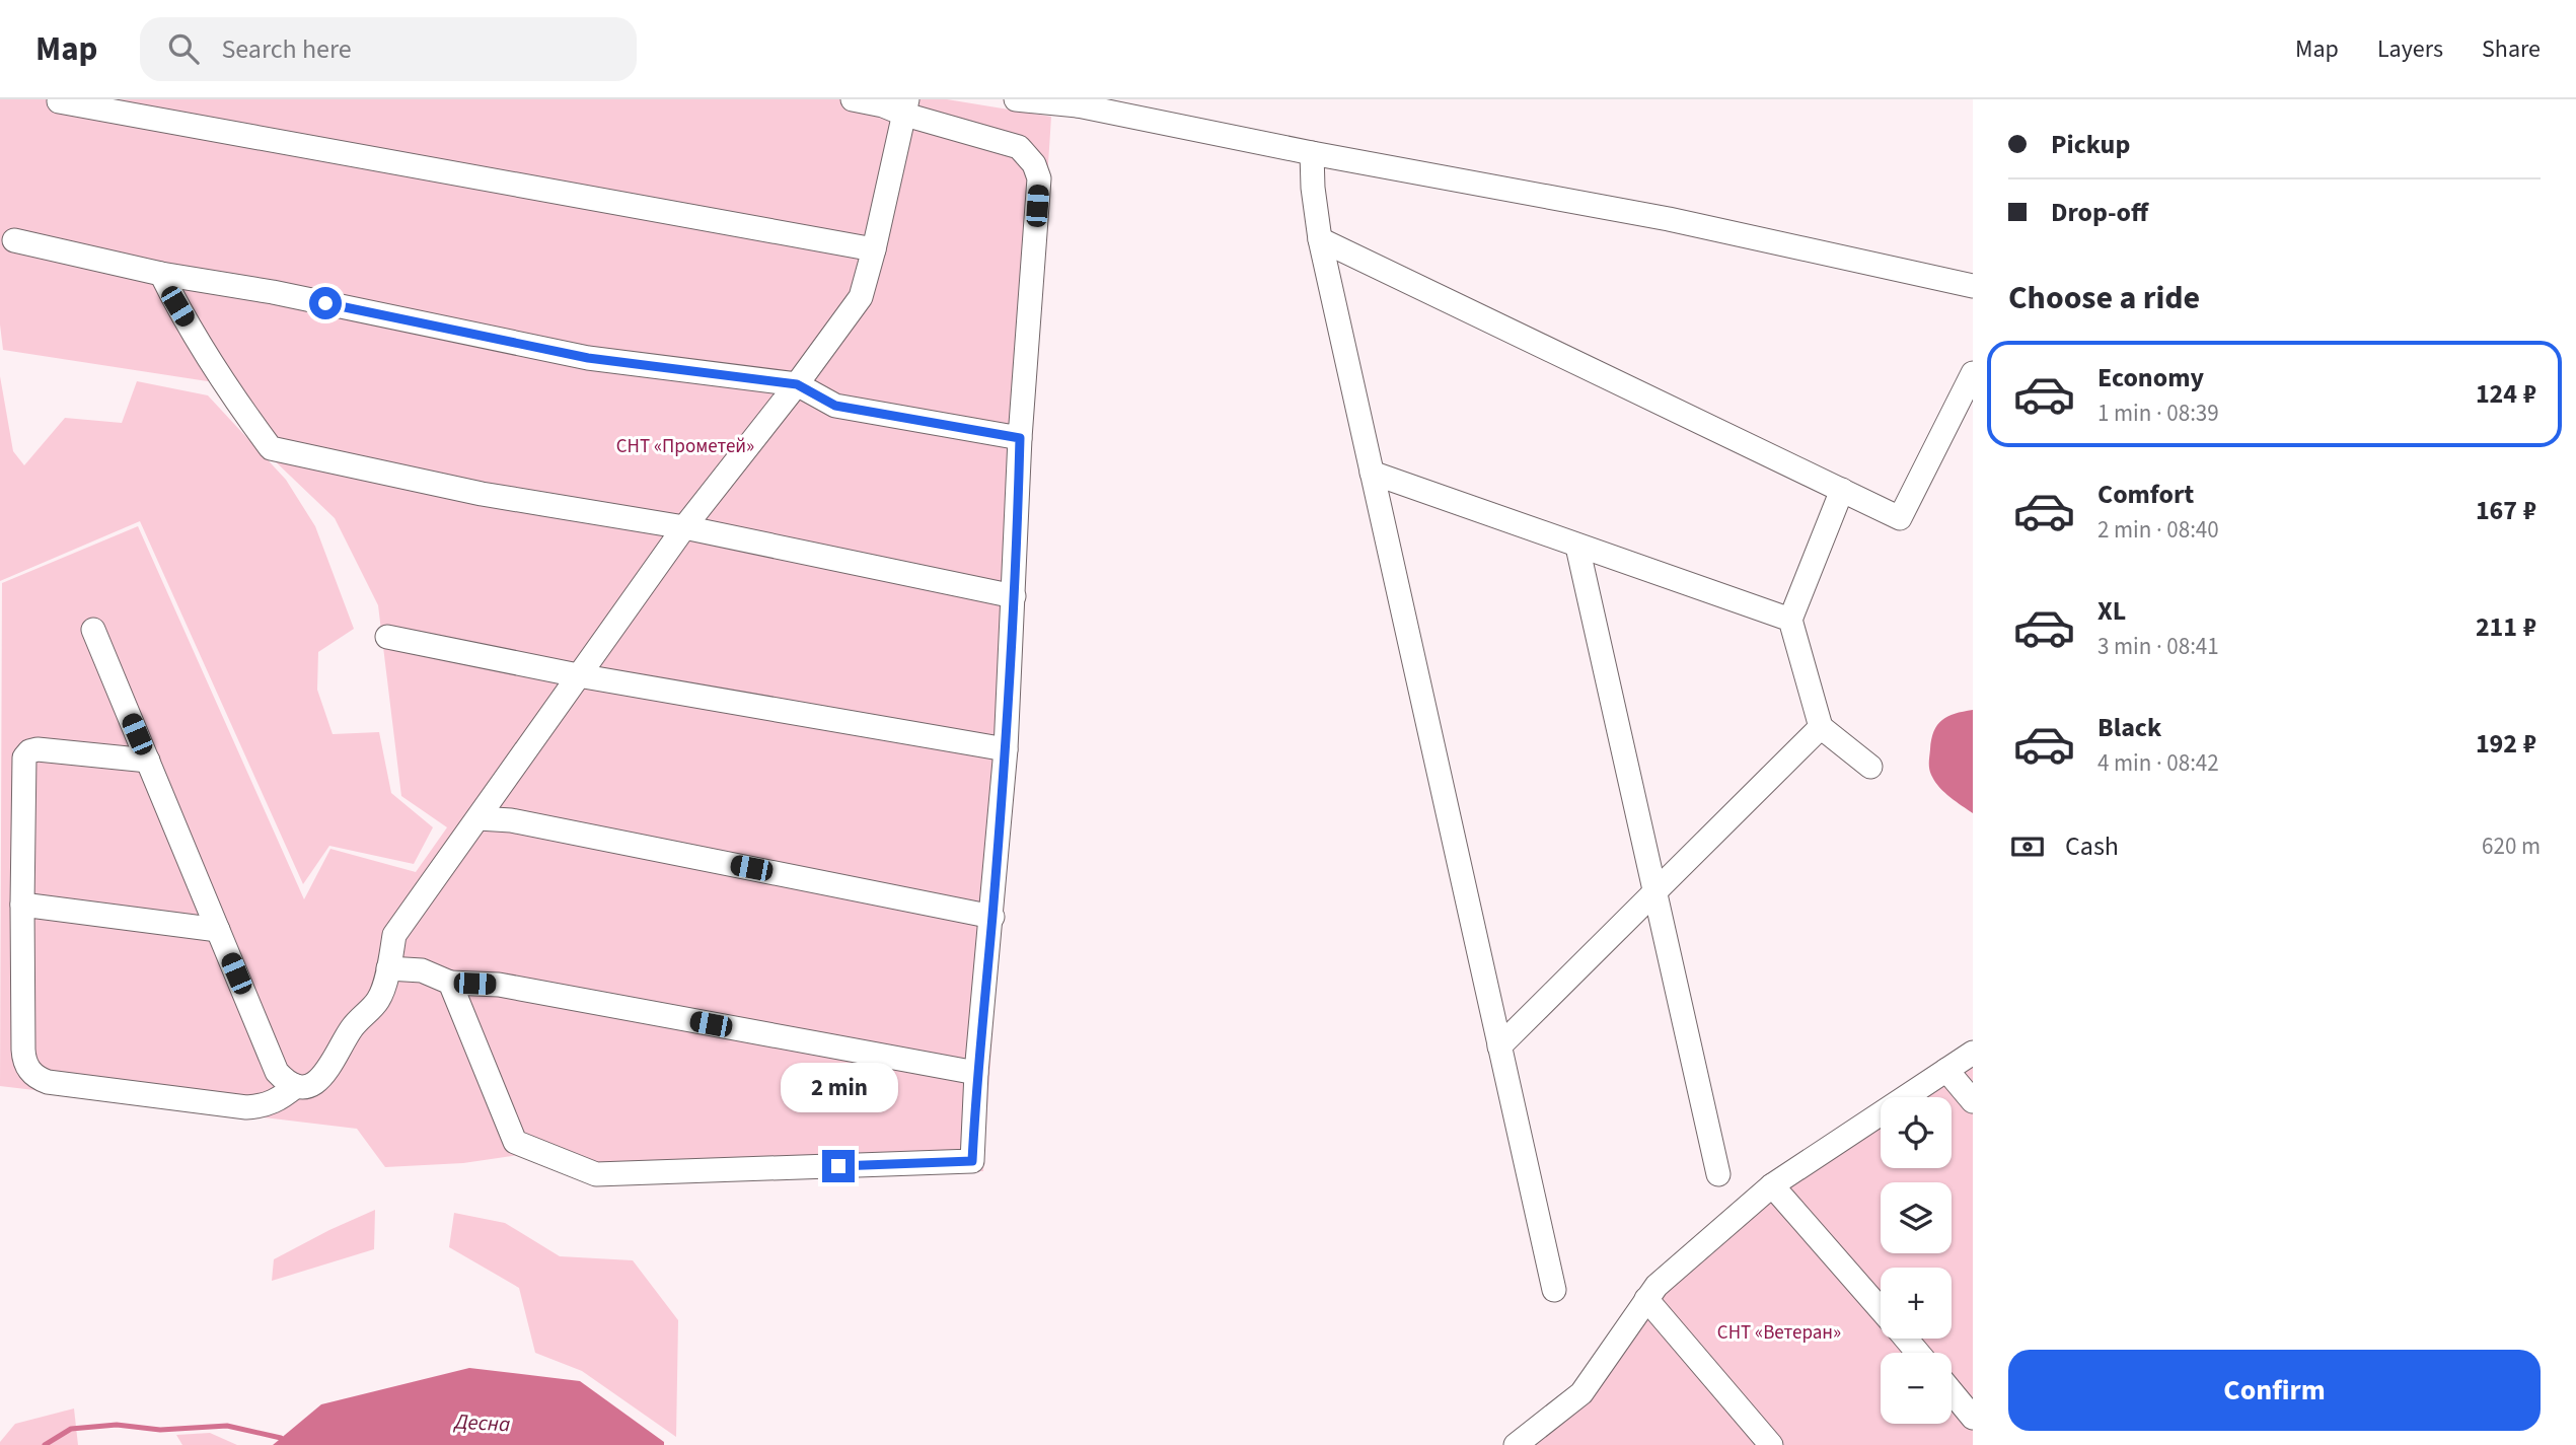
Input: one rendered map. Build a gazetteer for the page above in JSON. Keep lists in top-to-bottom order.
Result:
{
  "water": ["Десна"],
  "parks": ["СНТ «Прометей»", "СНТ «Ветеран»"],
  "page": {
    "header": "Map",
    "search": "Search here",
    "nav": ["Map", "Layers", "Share"],
    "banner": ["Pickup", "Drop-off"],
    "heading": "Choose a ride",
    "list": [
      {
        "name": "Economy",
        "note": "1 min · 08:39",
        "value": "124 ₽"
      },
      {
        "name": "Comfort",
        "note": "2 min · 08:40",
        "value": "167 ₽"
      },
      {
        "name": "XL",
        "note": "3 min · 08:41",
        "value": "211 ₽"
      },
      {
        "name": "Black",
        "note": "4 min · 08:42",
        "value": "192 ₽"
      }
    ],
    "pay": ["Cash", "620 m"],
    "bubble": "2 min",
    "map_buttons": ["+", "−"],
    "buttons": "Confirm"
  }
}
